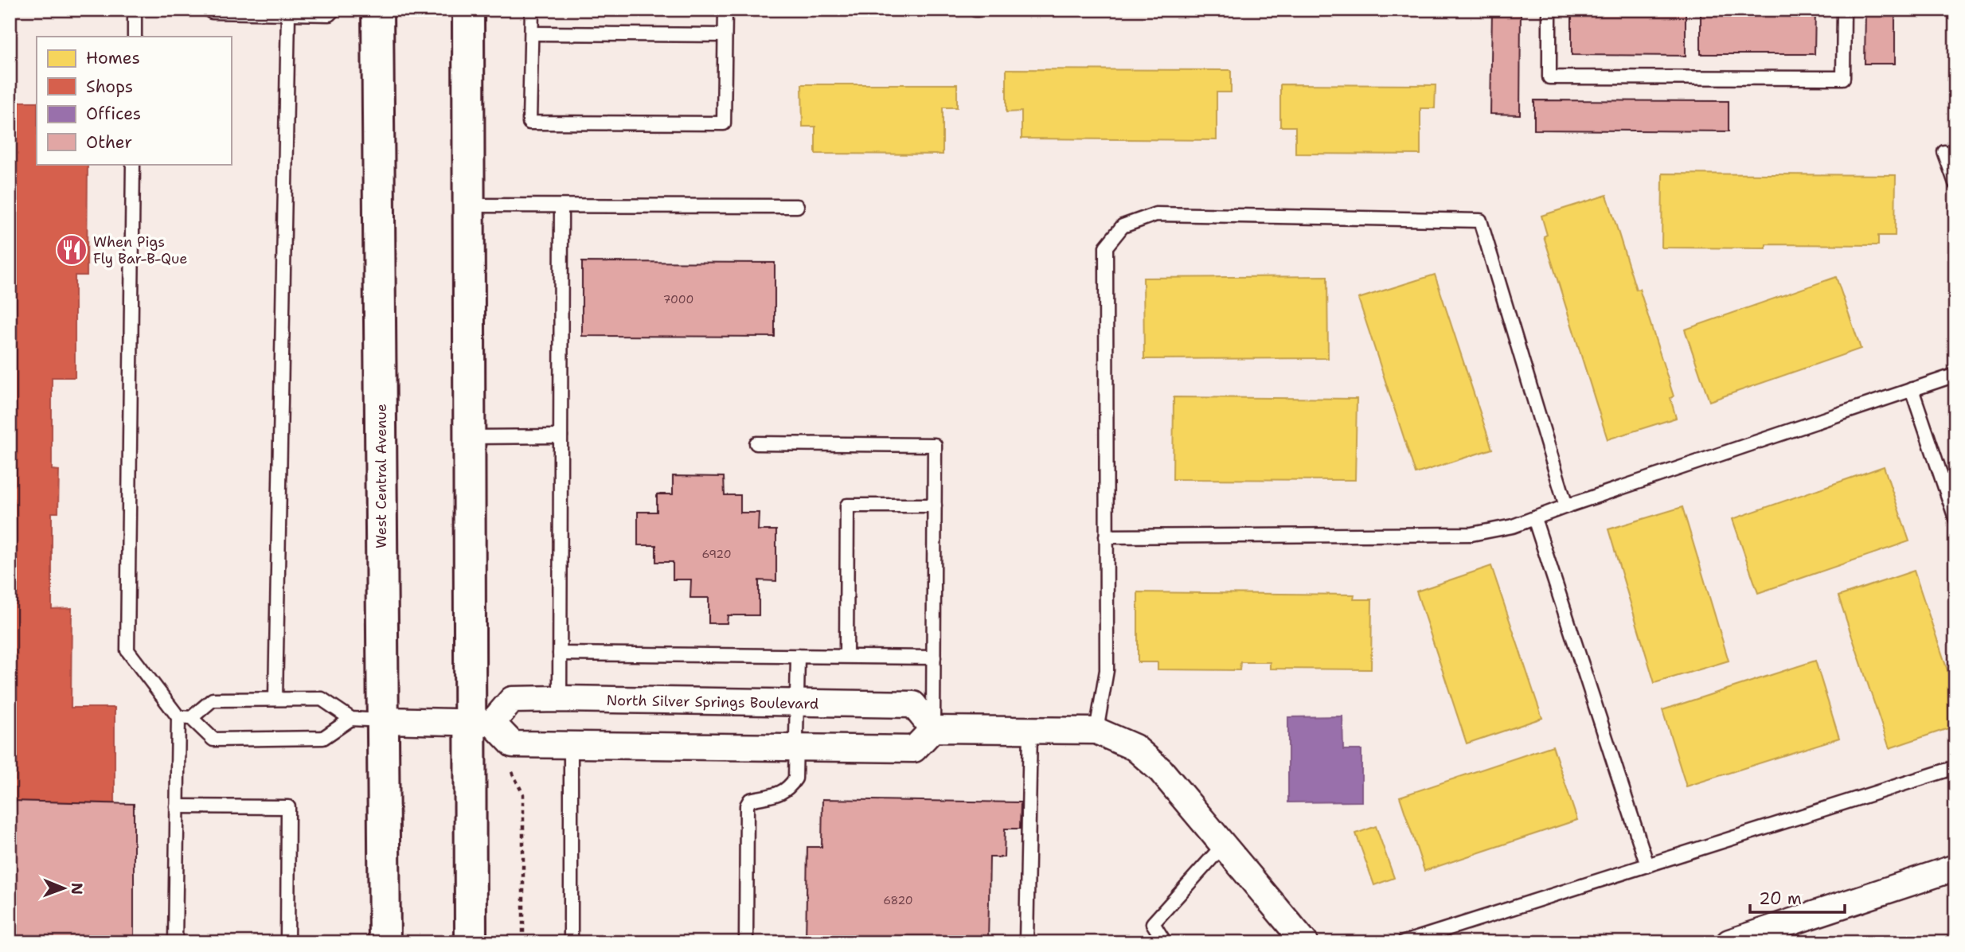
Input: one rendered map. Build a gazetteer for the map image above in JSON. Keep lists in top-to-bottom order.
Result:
{
  "streets": {
    "main road": ["West Central Avenue"],
    "street": ["North Silver Springs Boulevard"]
  },
  "places": {
    "restaurant": ["When Pigs Fly Bar-B-Que"]
  },
  "house_numbers": ["7000", "6920", "6820"],
  "legend": [
    "Homes",
    "Shops",
    "Offices",
    "Other"
  ],
  "scale_bar": "20 m",
  "north": "right"
}
